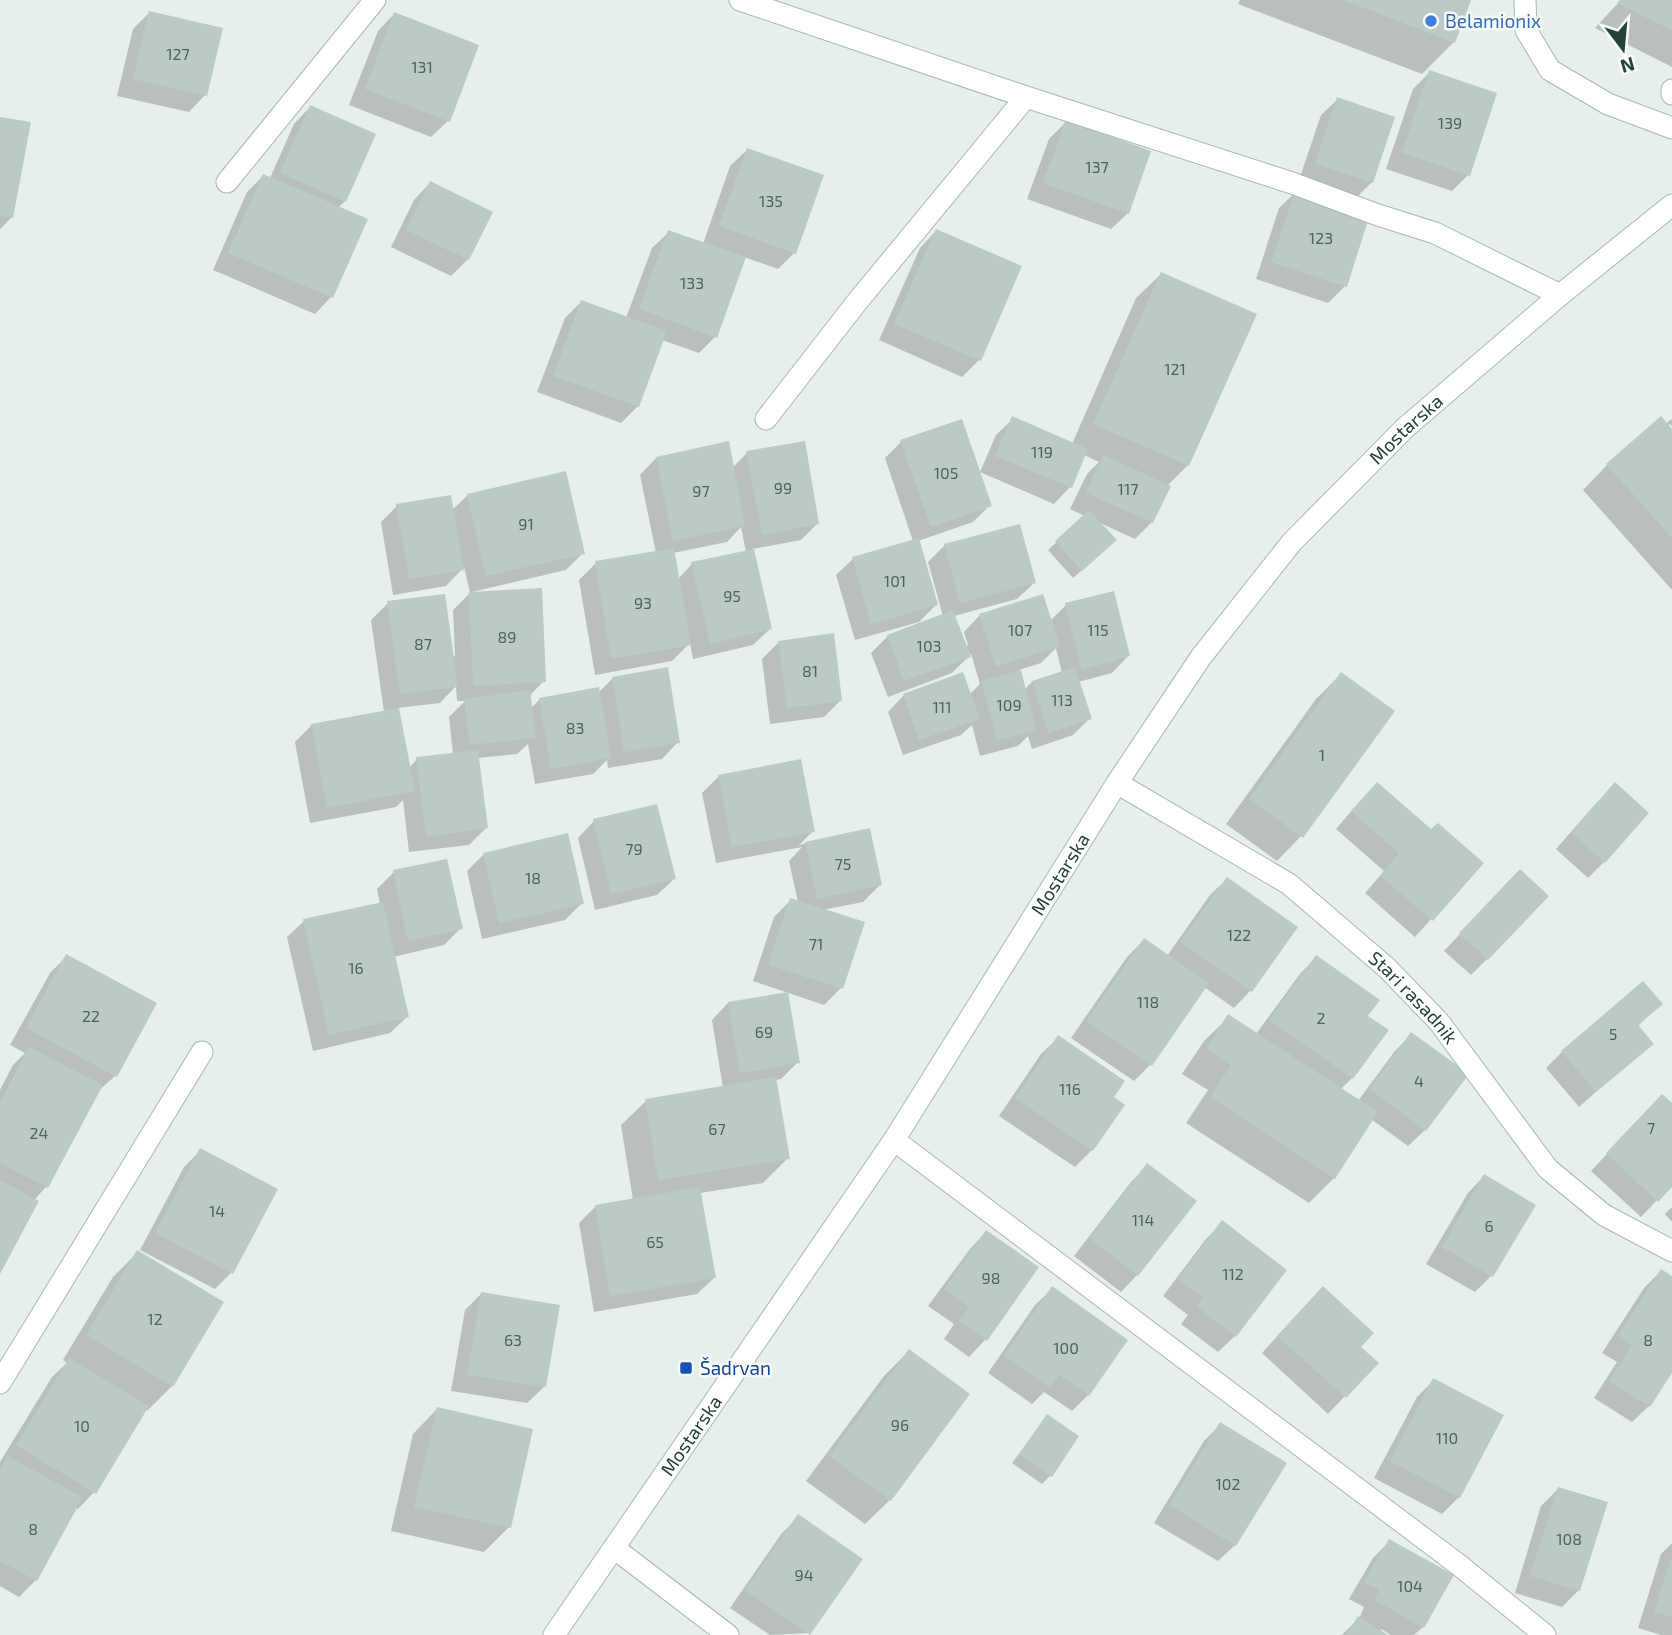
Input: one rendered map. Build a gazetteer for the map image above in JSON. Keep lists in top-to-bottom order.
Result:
{
  "streets": {
    "street": ["Mostarska", "Stari rasadnik"]
  },
  "crossings": [
    ["Mostarska", "Stari rasadnik"]
  ],
  "places": {
    "other": ["Belamionix"],
    "transit": ["Šadrvan"]
  },
  "house_numbers": [
    "127",
    "131",
    "139",
    "137",
    "135",
    "123",
    "133",
    "121",
    "119",
    "105",
    "99",
    "117",
    "97",
    "91",
    "101",
    "95",
    "93",
    "107",
    "115",
    "89",
    "87",
    "103",
    "81",
    "113",
    "109",
    "111",
    "83",
    "1",
    "79",
    "75",
    "18",
    "122",
    "71",
    "16",
    "118",
    "22",
    "2",
    "69",
    "5",
    "4",
    "116",
    "7",
    "67",
    "24",
    "14",
    "114",
    "6",
    "65",
    "112",
    "98",
    "12",
    "63",
    "8",
    "100",
    "96",
    "10",
    "110",
    "102",
    "8",
    "108",
    "94",
    "104"
  ],
  "north": "bottom"
}
